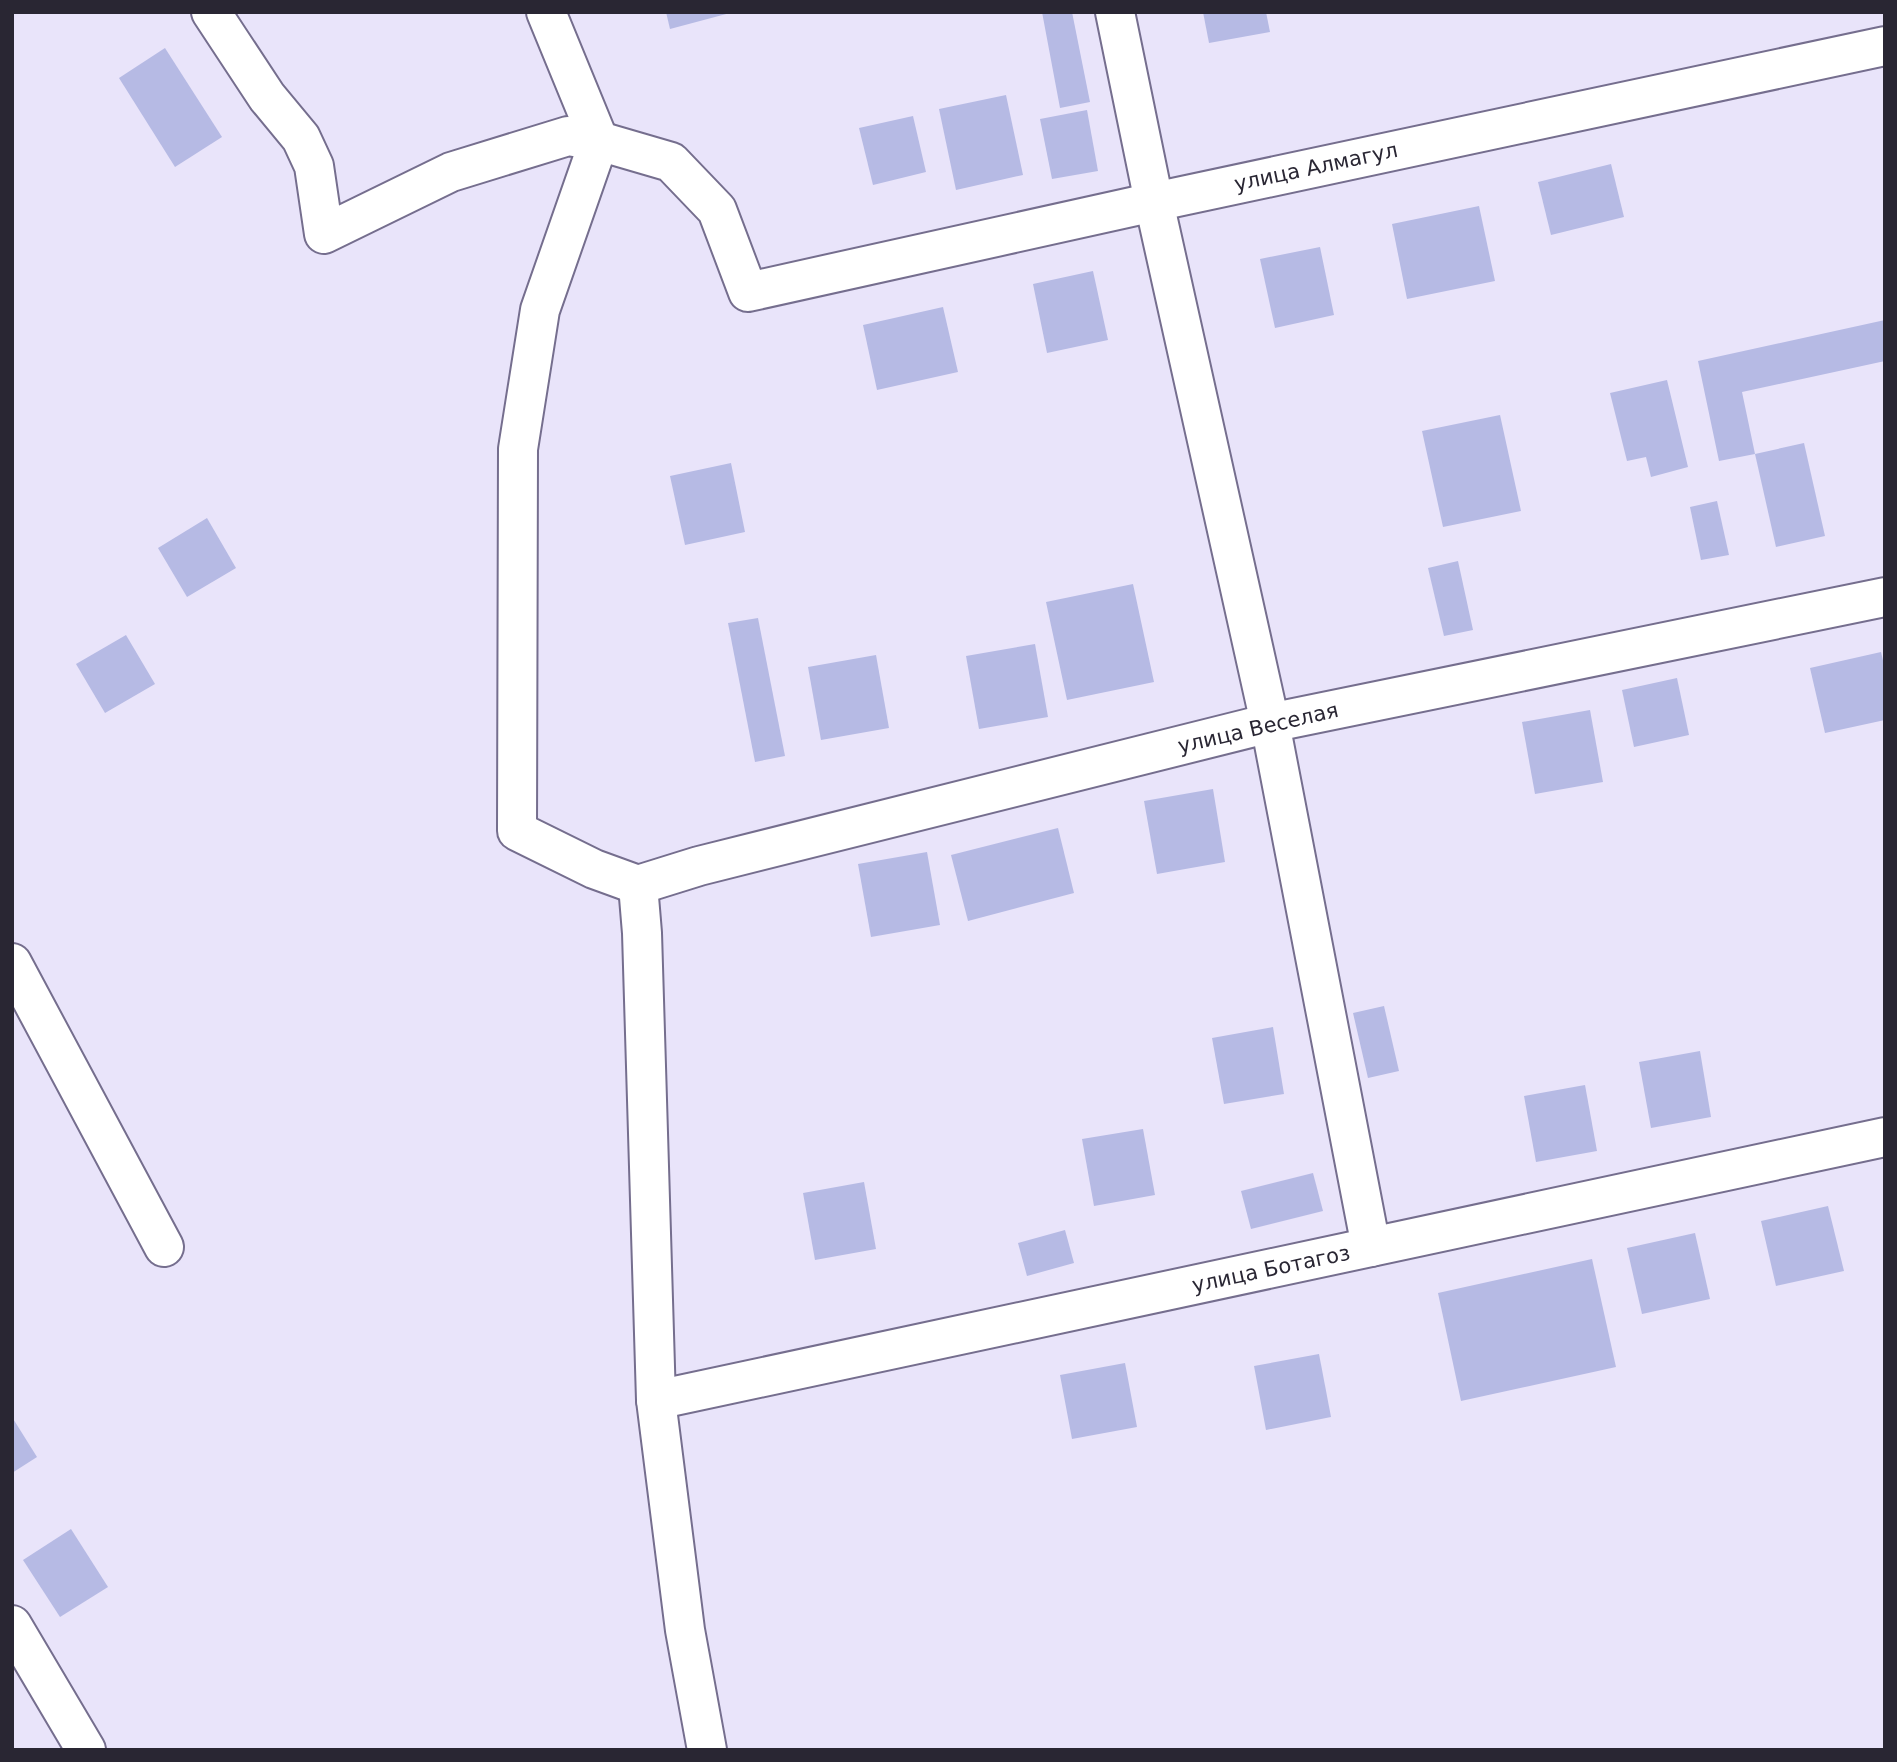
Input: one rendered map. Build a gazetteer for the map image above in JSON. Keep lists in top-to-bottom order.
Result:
{
  "streets": {
    "street": ["улица Алмагул", "улица Веселая", "улица Ботагоз"]
  }
}
